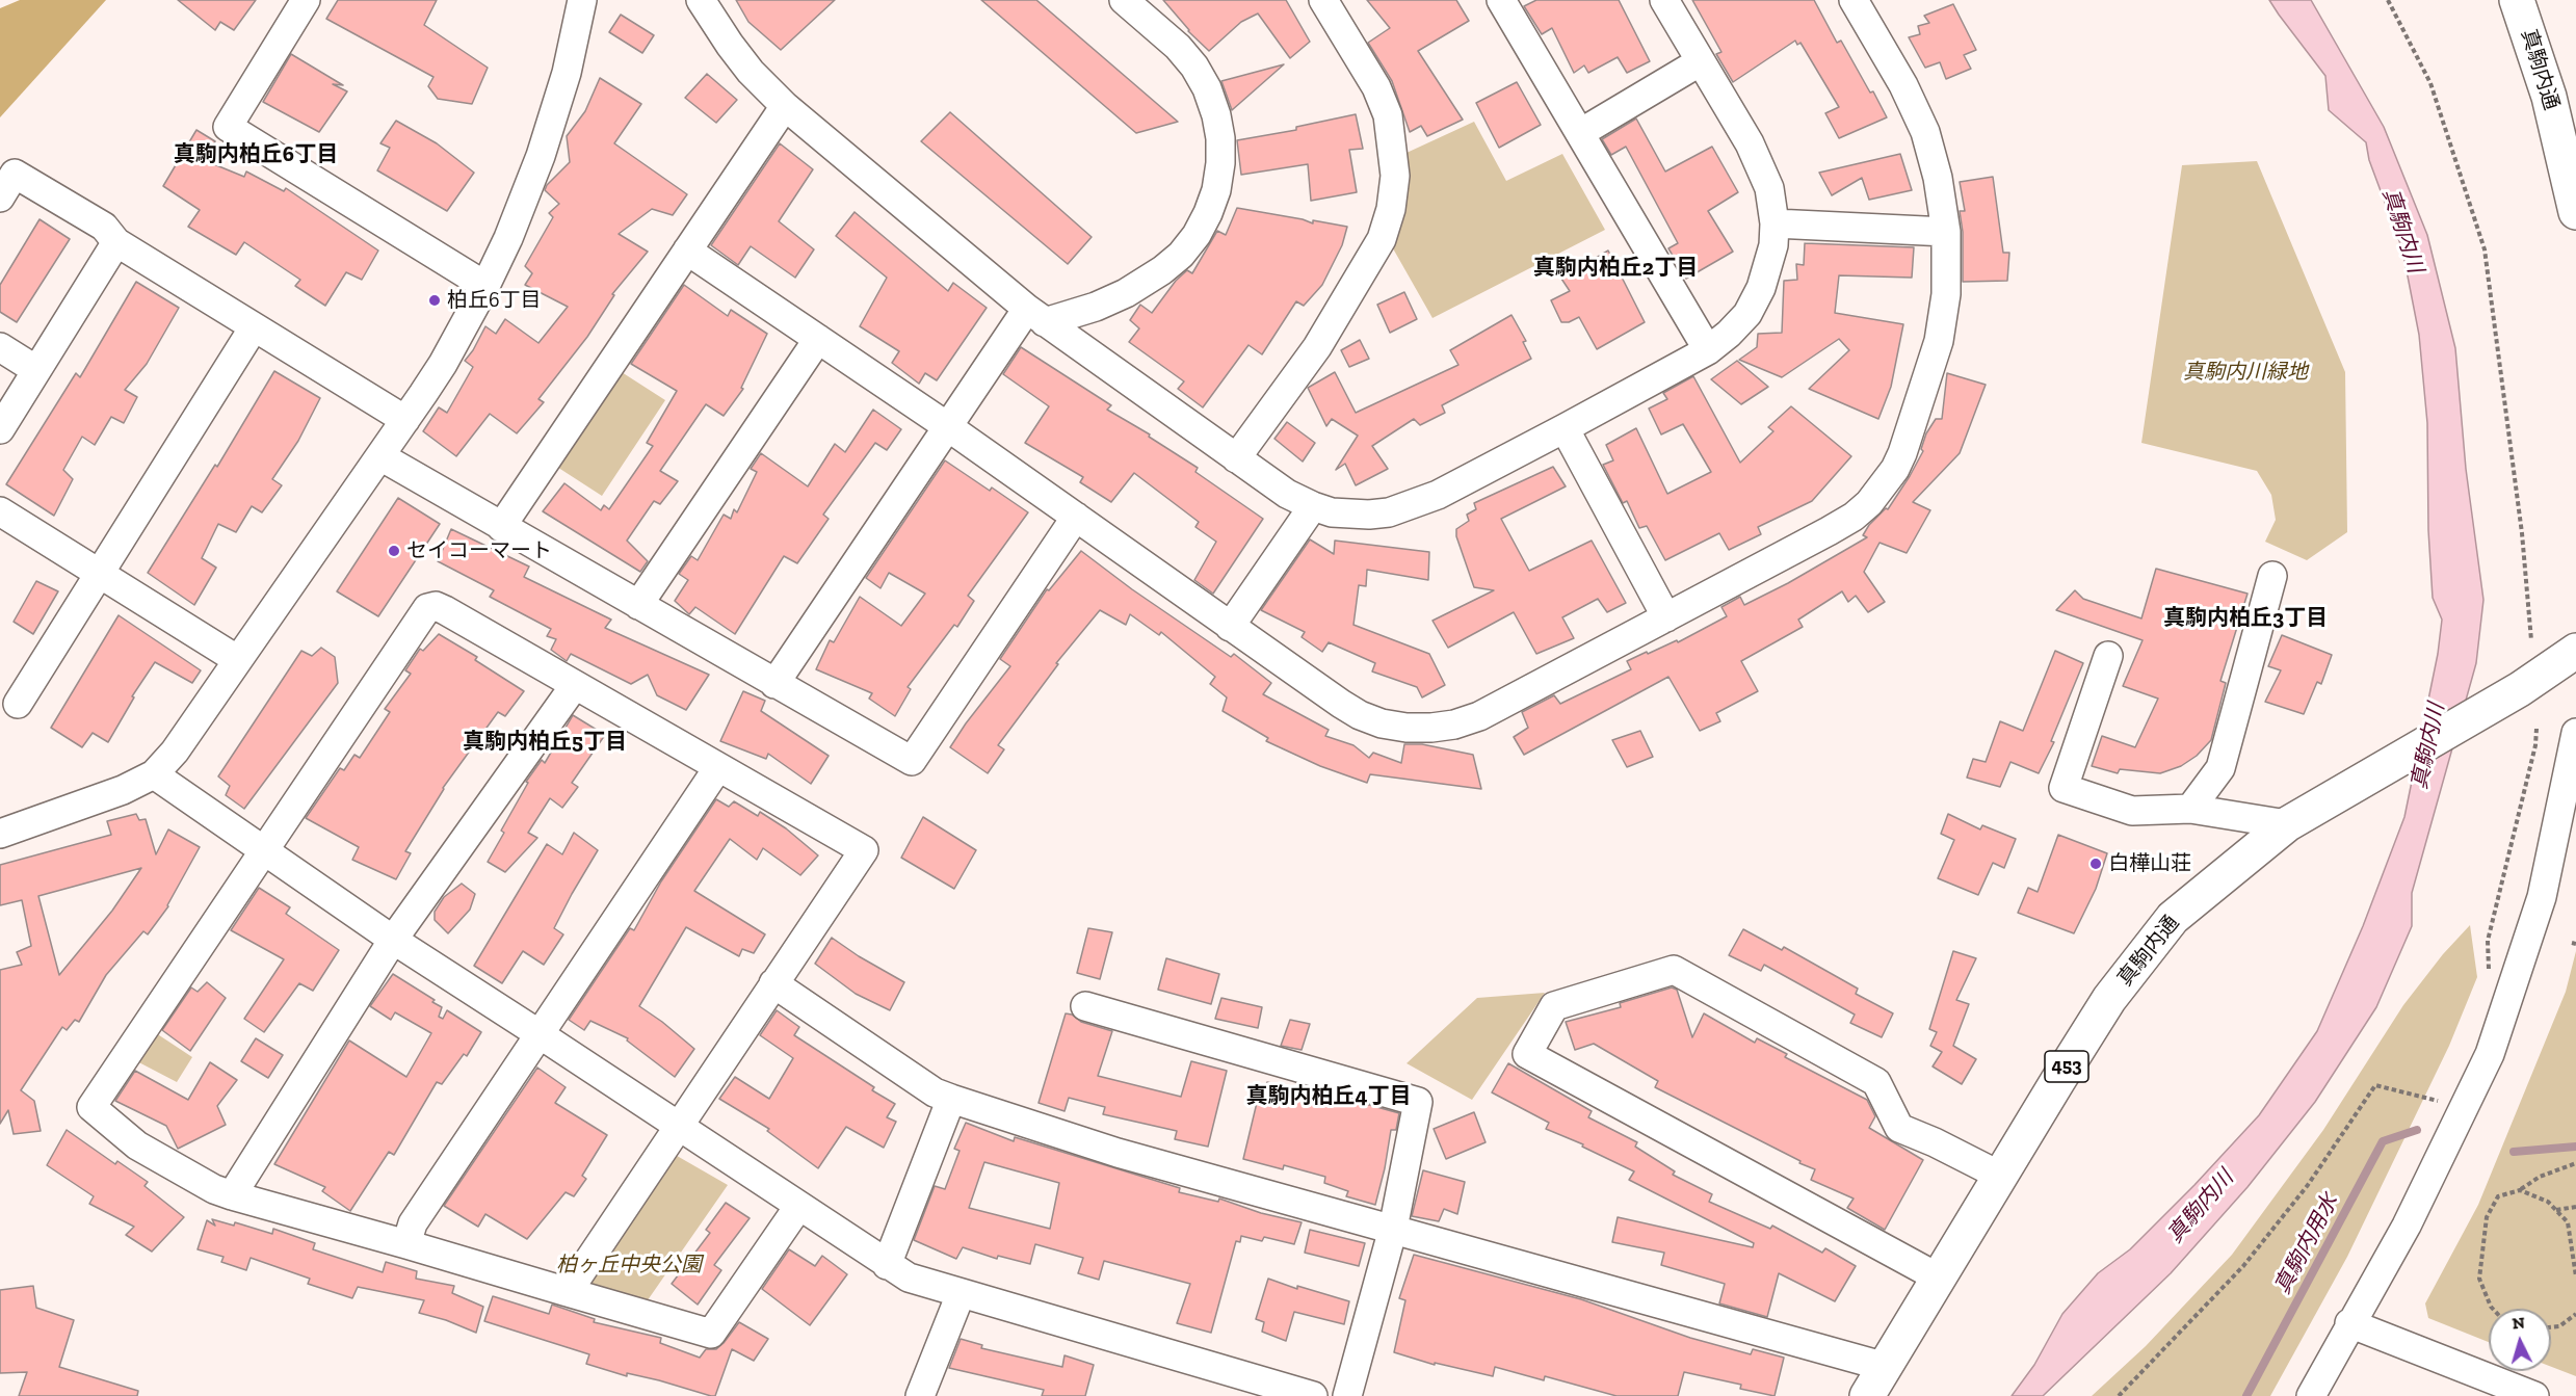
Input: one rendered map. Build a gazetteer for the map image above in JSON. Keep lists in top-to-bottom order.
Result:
{
  "streets": {
    "highway": ["真駒内通", "453"]
  },
  "districts": [
    "真駒内柏丘6丁目",
    "真駒内柏丘2丁目",
    "真駒内柏丘3丁目",
    "真駒内柏丘5丁目",
    "真駒内柏丘4丁目"
  ],
  "water": ["真駒内川", "真駒内用水"],
  "parks": ["真駒内川緑地", "柏ヶ丘中央公園"],
  "places": ["柏丘6丁目", "セイコーマート", "白樺山荘"],
  "north": "top"
}
